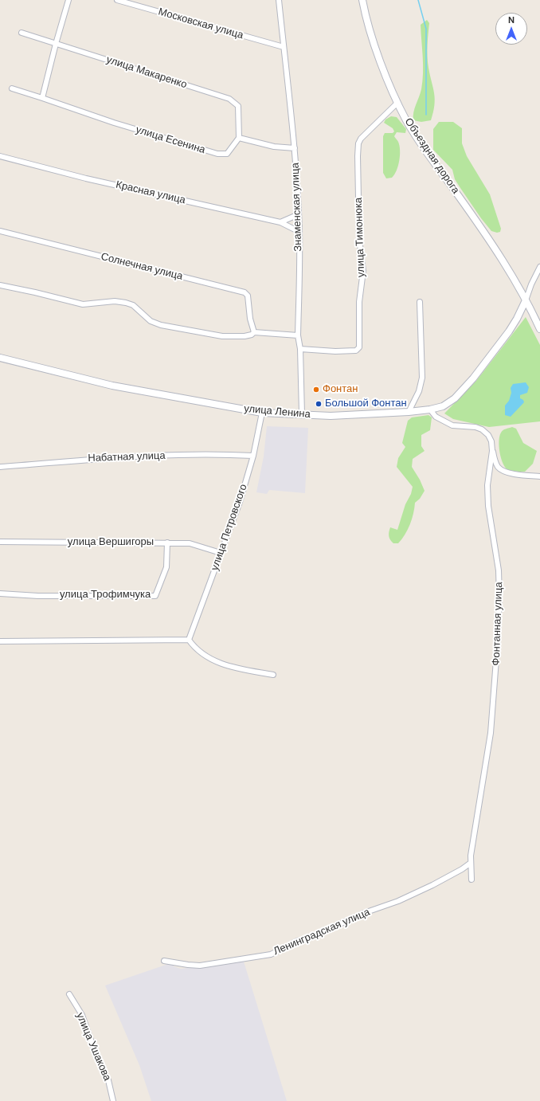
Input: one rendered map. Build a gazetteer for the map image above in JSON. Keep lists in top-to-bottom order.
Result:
{
  "streets": {
    "street": [
      "Московская улица",
      "улица Макаренко",
      "улица Есенина",
      "Объездная дорога",
      "Красная улица",
      "Знаменская улица",
      "улица Тимонюка",
      "Солнечная улица",
      "улица Ленина",
      "Набатная улица",
      "улица Петровского",
      "улица Вершигоры",
      "улица Трофимчука",
      "Фонтанная улица",
      "Ленинградская улица",
      "улица Ушакова"
    ]
  },
  "crossings": [
    ["Московская улица", "Знаменская улица"],
    ["улица Макаренко", "улица Есенина"],
    ["Объездная дорога", "улица Тимонюка"],
    ["Объездная дорога", "улица Ленина"],
    ["Красная улица", "Знаменская улица"],
    ["Знаменская улица", "улица Тимонюка"],
    ["Знаменская улица", "улица Ленина"],
    ["улица Ленина", "улица Петровского"],
    ["улица Ленина", "Фонтанная улица"],
    ["Набатная улица", "улица Петровского"],
    ["улица Петровского", "улица Вершигоры"],
    ["улица Вершигоры", "улица Трофимчука"],
    ["Фонтанная улица", "Ленинградская улица"]
  ],
  "places": ["Фонтан", "Большой Фонтан"],
  "north": "top"
}
